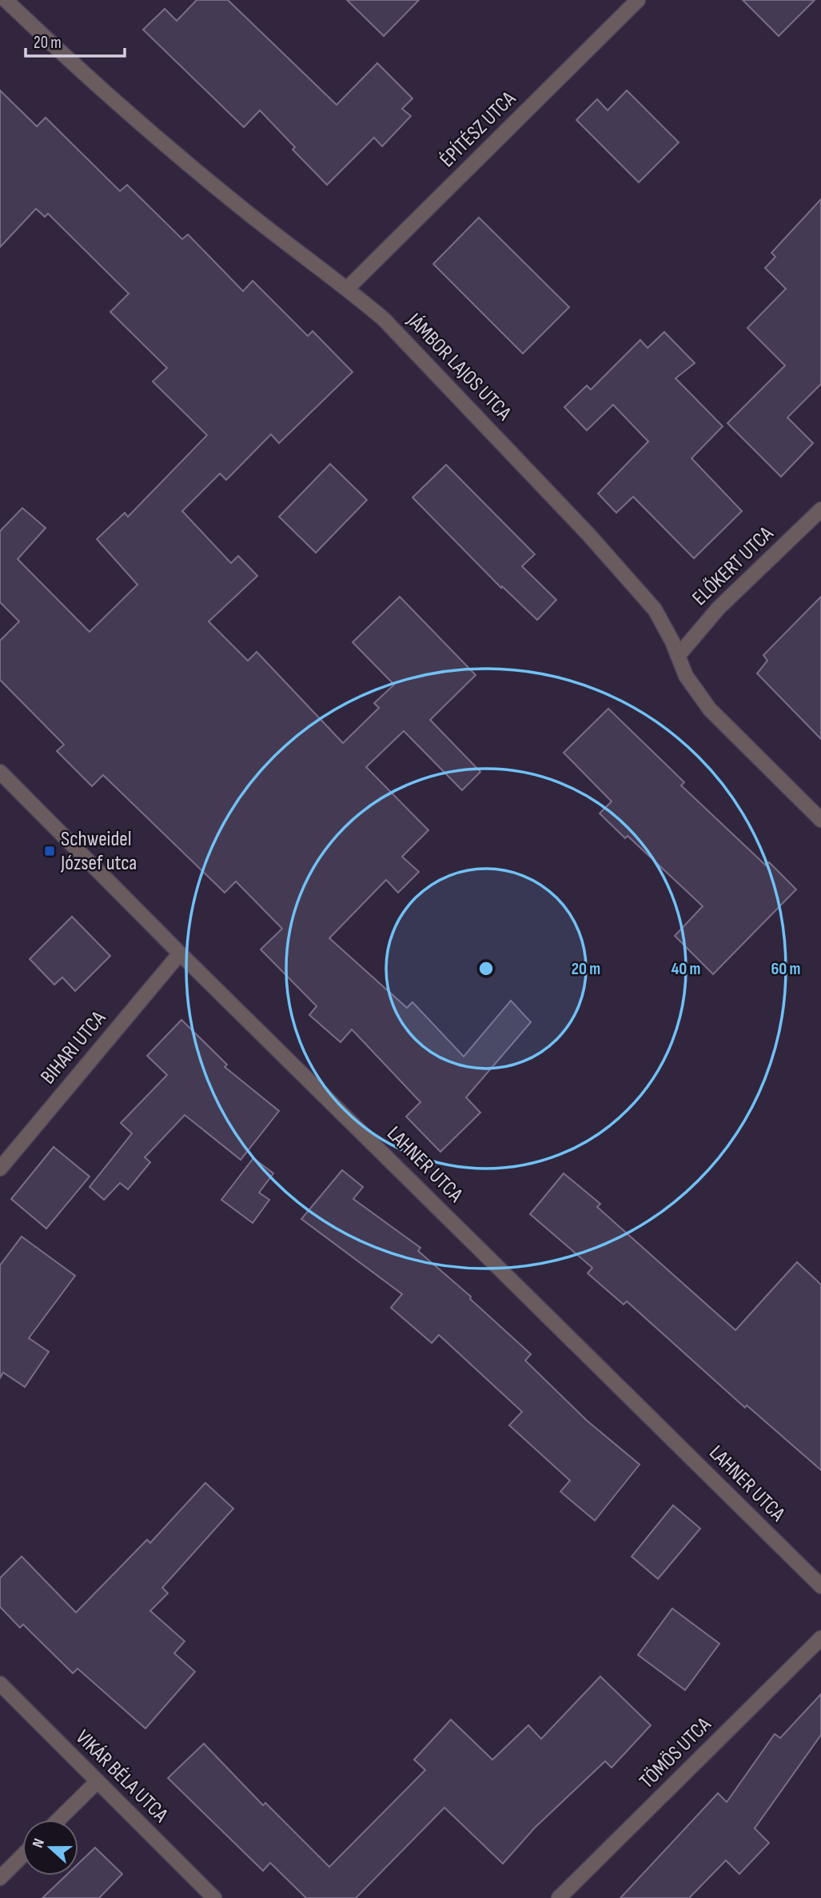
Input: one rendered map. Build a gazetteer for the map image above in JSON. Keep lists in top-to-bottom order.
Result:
{
  "streets": {
    "street": [
      "ÉPÍTÉSZ UTCA",
      "JÁMBOR LAJOS UTCA",
      "ELŐKERT UTCA",
      "BIHARI UTCA",
      "LAHNER UTCA",
      "TÖMÖS UTCA",
      "VIKÁR BÉLA UTCA"
    ]
  },
  "crossings": [
    ["ÉPÍTÉSZ UTCA", "JÁMBOR LAJOS UTCA"],
    ["JÁMBOR LAJOS UTCA", "ELŐKERT UTCA"],
    ["BIHARI UTCA", "LAHNER UTCA"]
  ],
  "places": {
    "transit": ["Schweidel József utca"]
  },
  "scale_bar": "20 m",
  "north": "left",
  "rings": ["20 m", "40 m", "60 m"]
}
